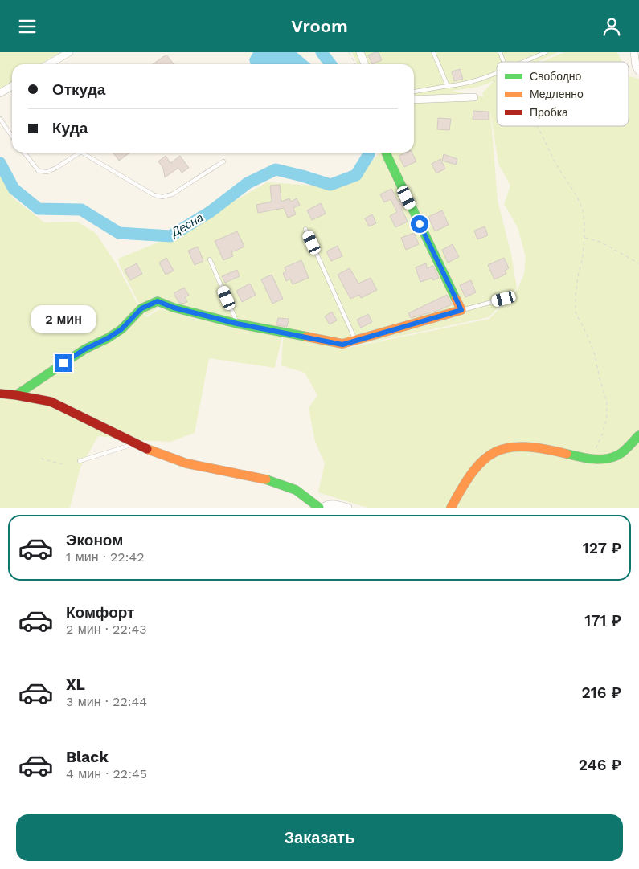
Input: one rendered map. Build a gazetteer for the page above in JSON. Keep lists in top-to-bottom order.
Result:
{
  "water": ["Десна"],
  "legend": ["Свободно", "Медленно", "Пробка"],
  "page": {
    "header": "Vroom",
    "banner": ["Откуда", "Куда"],
    "bubble": "2 мин",
    "list": [
      {
        "name": "Эконом",
        "note": "1 мин · 22:42",
        "value": "127 ₽"
      },
      {
        "name": "Комфорт",
        "note": "2 мин · 22:43",
        "value": "171 ₽"
      },
      {
        "name": "XL",
        "note": "3 мин · 22:44",
        "value": "216 ₽"
      },
      {
        "name": "Black",
        "note": "4 мин · 22:45",
        "value": "246 ₽"
      }
    ],
    "buttons": "Заказать"
  }
}
